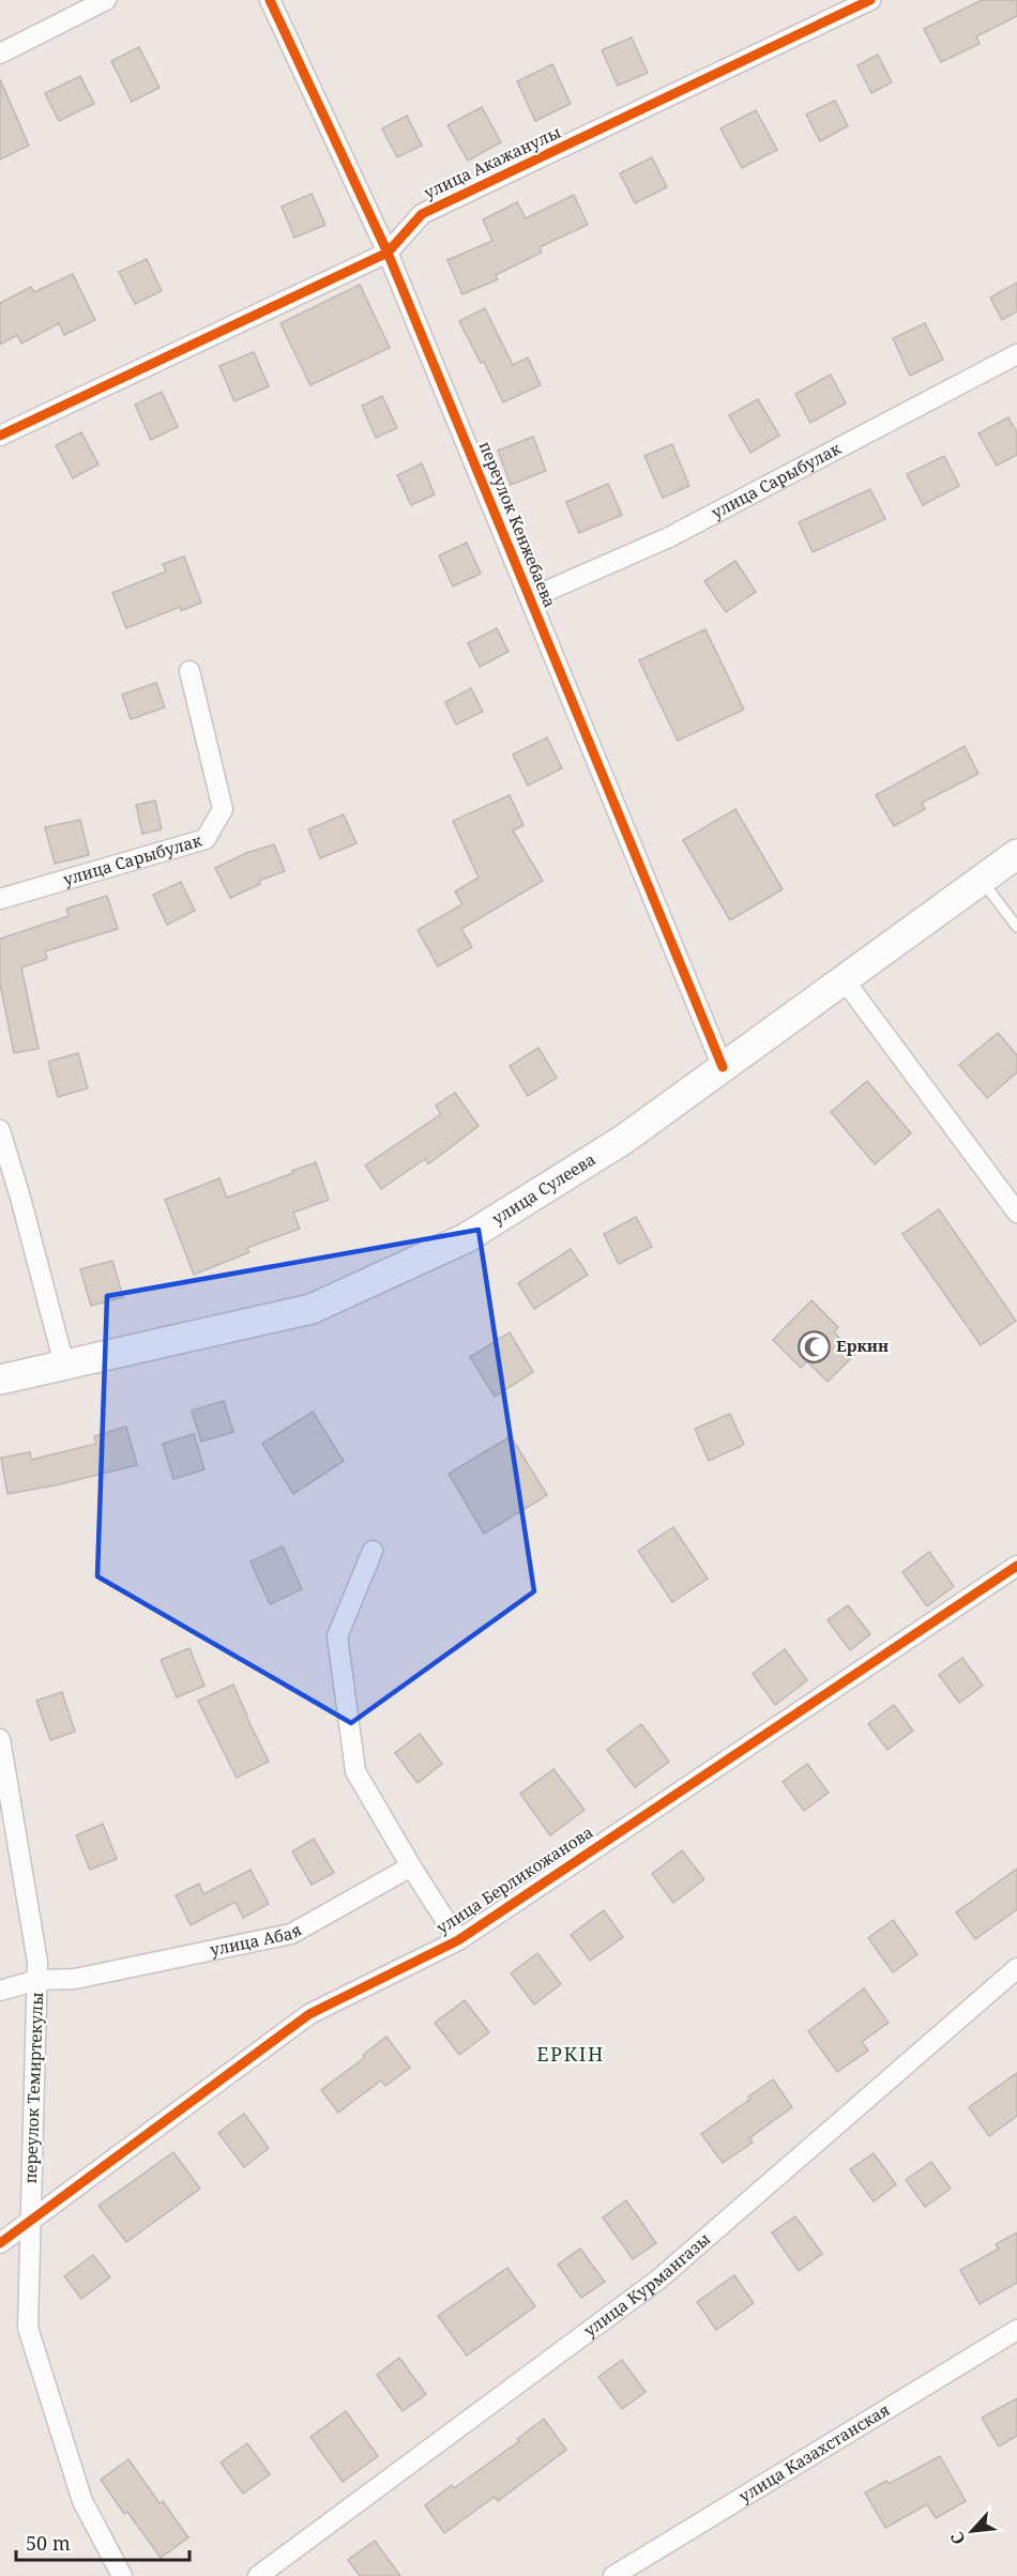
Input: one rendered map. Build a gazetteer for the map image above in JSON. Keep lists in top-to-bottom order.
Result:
{
  "streets": {
    "main road": ["улица Сулеева"],
    "street": [
      "улица Акажанулы",
      "улица Сарыбулак",
      "переулок Кенжебаева",
      "улица Берликожанова",
      "улица Абая",
      "переулок Темиртекулы",
      "улица Курмангазы",
      "улица Казахстанская"
    ]
  },
  "crossings": [
    ["улица Акажанулы", "переулок Кенжебаева"],
    ["улица Сарыбулак", "переулок Кенжебаева"],
    ["переулок Кенжебаева", "улица Сулеева"],
    ["улица Берликожанова", "переулок Темиртекулы"],
    ["улица Абая", "переулок Темиртекулы"]
  ],
  "districts": ["ЕРКІН"],
  "places": {
    "mosque": ["Еркин"]
  },
  "scale_bar": "50 m",
  "north": "bottom left"
}
